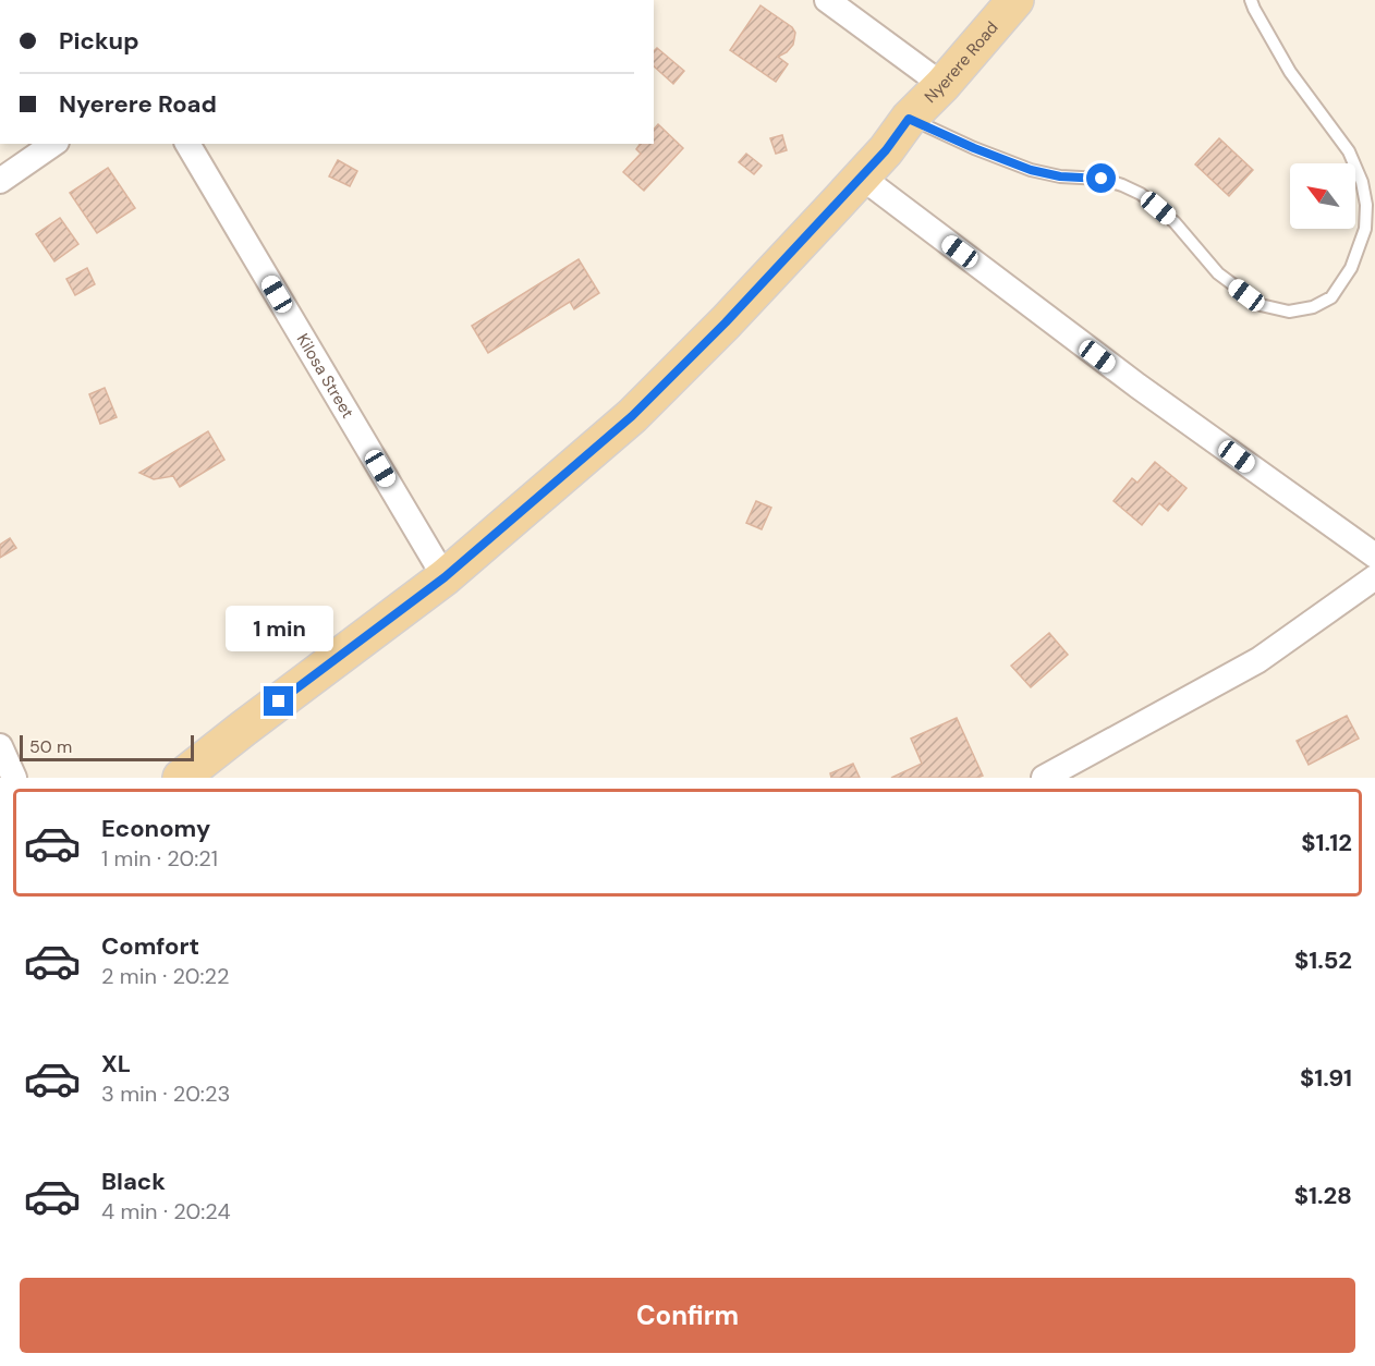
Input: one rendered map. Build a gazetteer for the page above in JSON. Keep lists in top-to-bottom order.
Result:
{
  "streets": {
    "main road": ["Nyerere Road"],
    "street": ["Kilosa Street"]
  },
  "crossings": [
    ["Nyerere Road", "Kilosa Street"]
  ],
  "scale_bar": "50 m",
  "north": "top left",
  "page": {
    "banner": ["Pickup", "Nyerere Road"],
    "bubble": "1 min",
    "scale": "50 m",
    "list": [
      {
        "name": "Economy",
        "note": "1 min · 20:21",
        "value": "$1.12"
      },
      {
        "name": "Comfort",
        "note": "2 min · 20:22",
        "value": "$1.52"
      },
      {
        "name": "XL",
        "note": "3 min · 20:23",
        "value": "$1.91"
      },
      {
        "name": "Black",
        "note": "4 min · 20:24",
        "value": "$1.28"
      }
    ],
    "buttons": "Confirm"
  }
}
